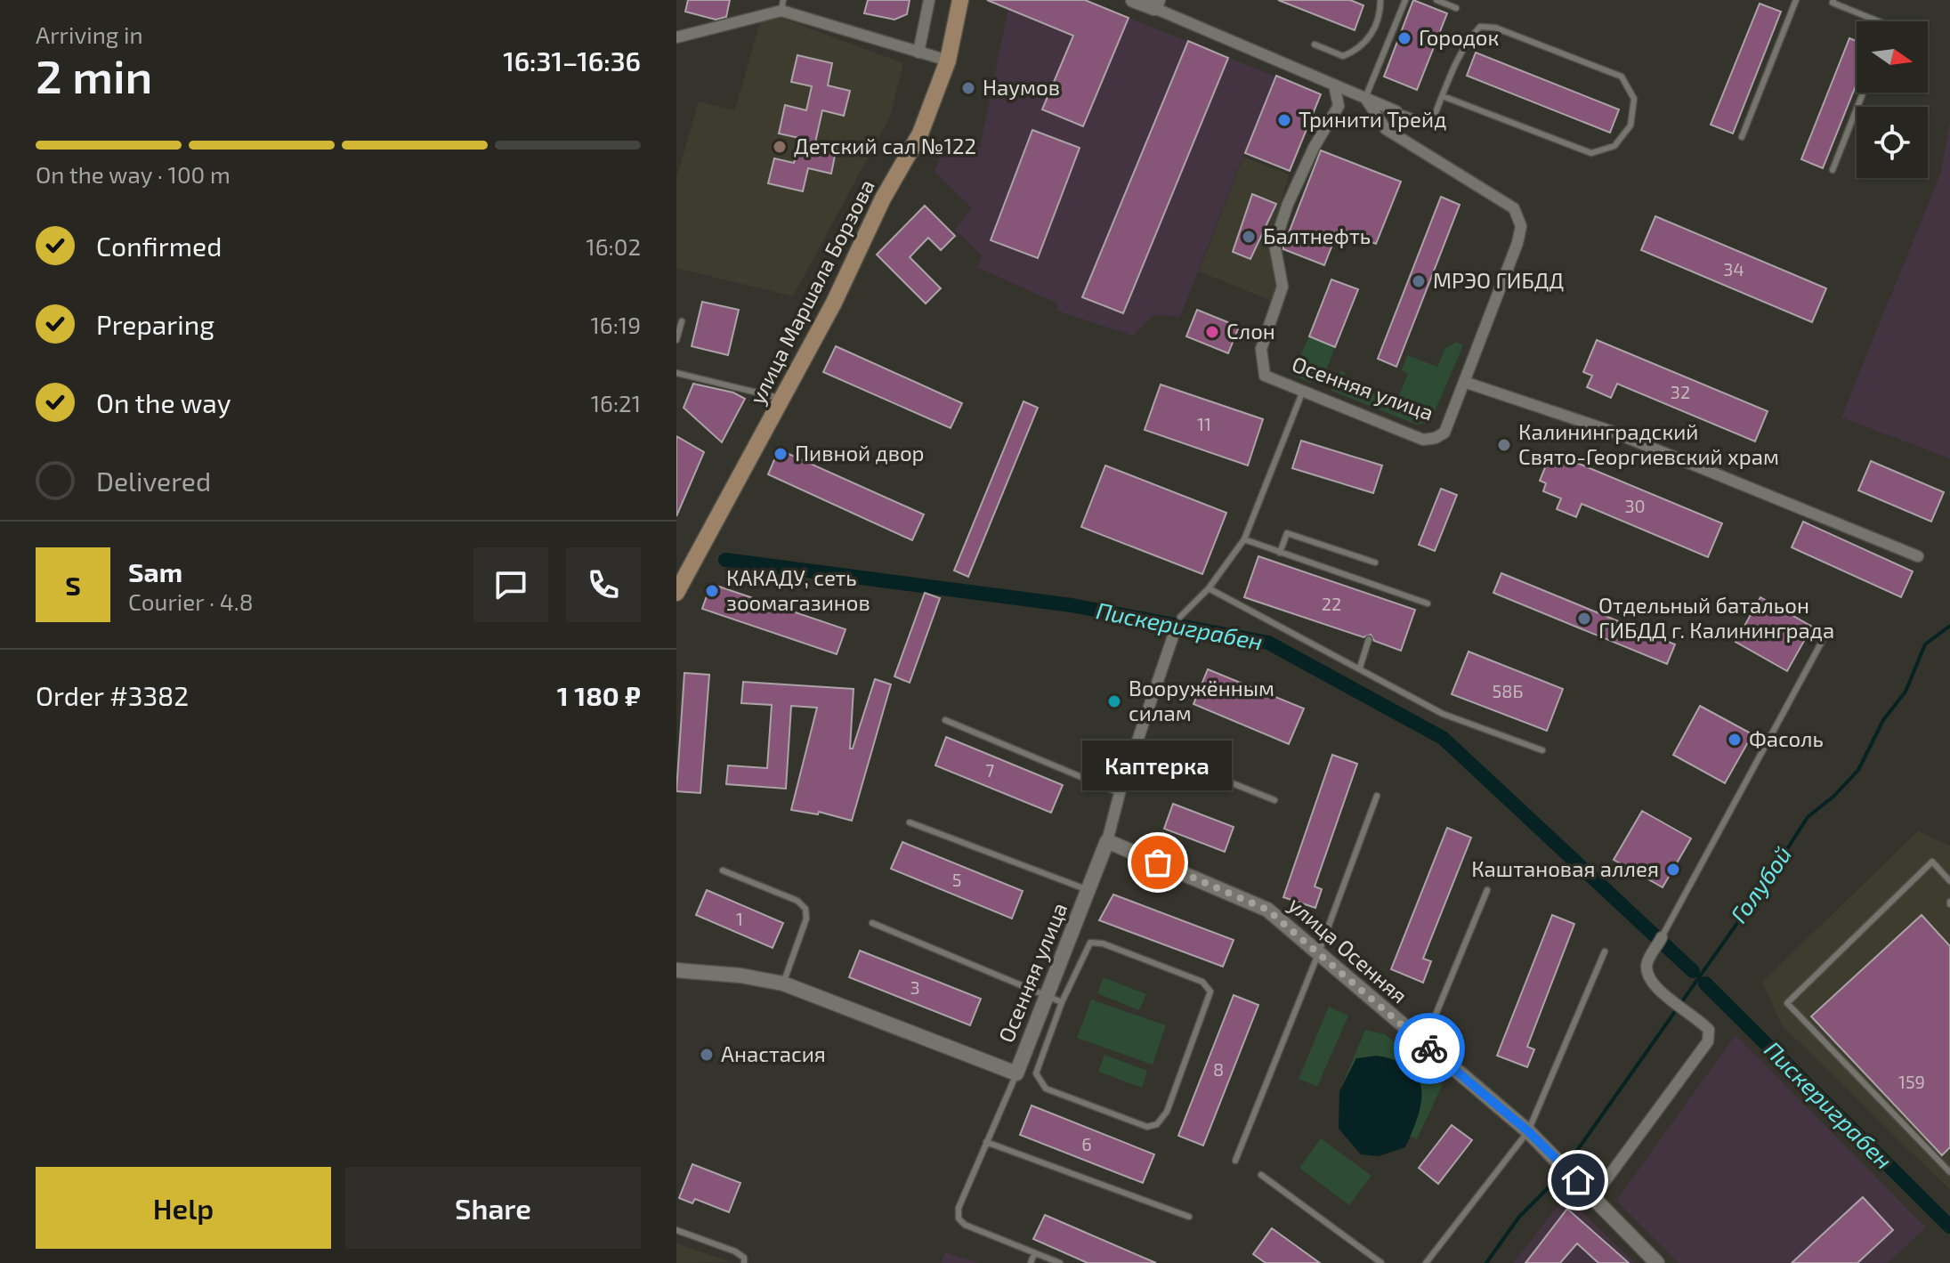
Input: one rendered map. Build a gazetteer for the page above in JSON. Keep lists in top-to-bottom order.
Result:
{
  "streets": {
    "main road": ["улица Маршала Борзова"],
    "street": ["Осенняя улица", "улица Осенняя"]
  },
  "crossings": [
    ["Осенняя улица", "улица Осенняя"]
  ],
  "water": ["Пискериграбен", "Голубой"],
  "places": [
    "Городок",
    "Наумов",
    "Тринити Трейд",
    "Детский сал №122",
    "Балтнефть",
    "МРЭО ГИБДД",
    "Слон",
    "Калининградский Свято-Георгиевский храм",
    "Пивной двор",
    "КАКАДУ, сеть зоомагазинов",
    "Отдельный батальон ГИБДД г. Калининграда",
    "Вооружённым силам",
    "Фасоль",
    "Каптерка",
    "Каштановая аллея",
    "Анастасия"
  ],
  "house_numbers": [
    "34",
    "32",
    "11",
    "30",
    "22",
    "58Б",
    "7",
    "5",
    "1",
    "3",
    "8",
    "159",
    "6"
  ],
  "north": "right",
  "page": {
    "heading": ["2 min", "Arriving in", "16:31–16:36"],
    "panel": [
      "Sam",
      "Courier · 4.8",
      "Order #3382",
      "1 180 ₽"
    ],
    "bar": "On the way · 100 m",
    "list": [
      ["Confirmed", "16:02"],
      ["Preparing", "16:19"],
      ["On the way", "16:21"],
      "Delivered"
    ],
    "round": "S",
    "bubble": "Каптерка",
    "buttons": ["Help", "Share"]
  }
}
